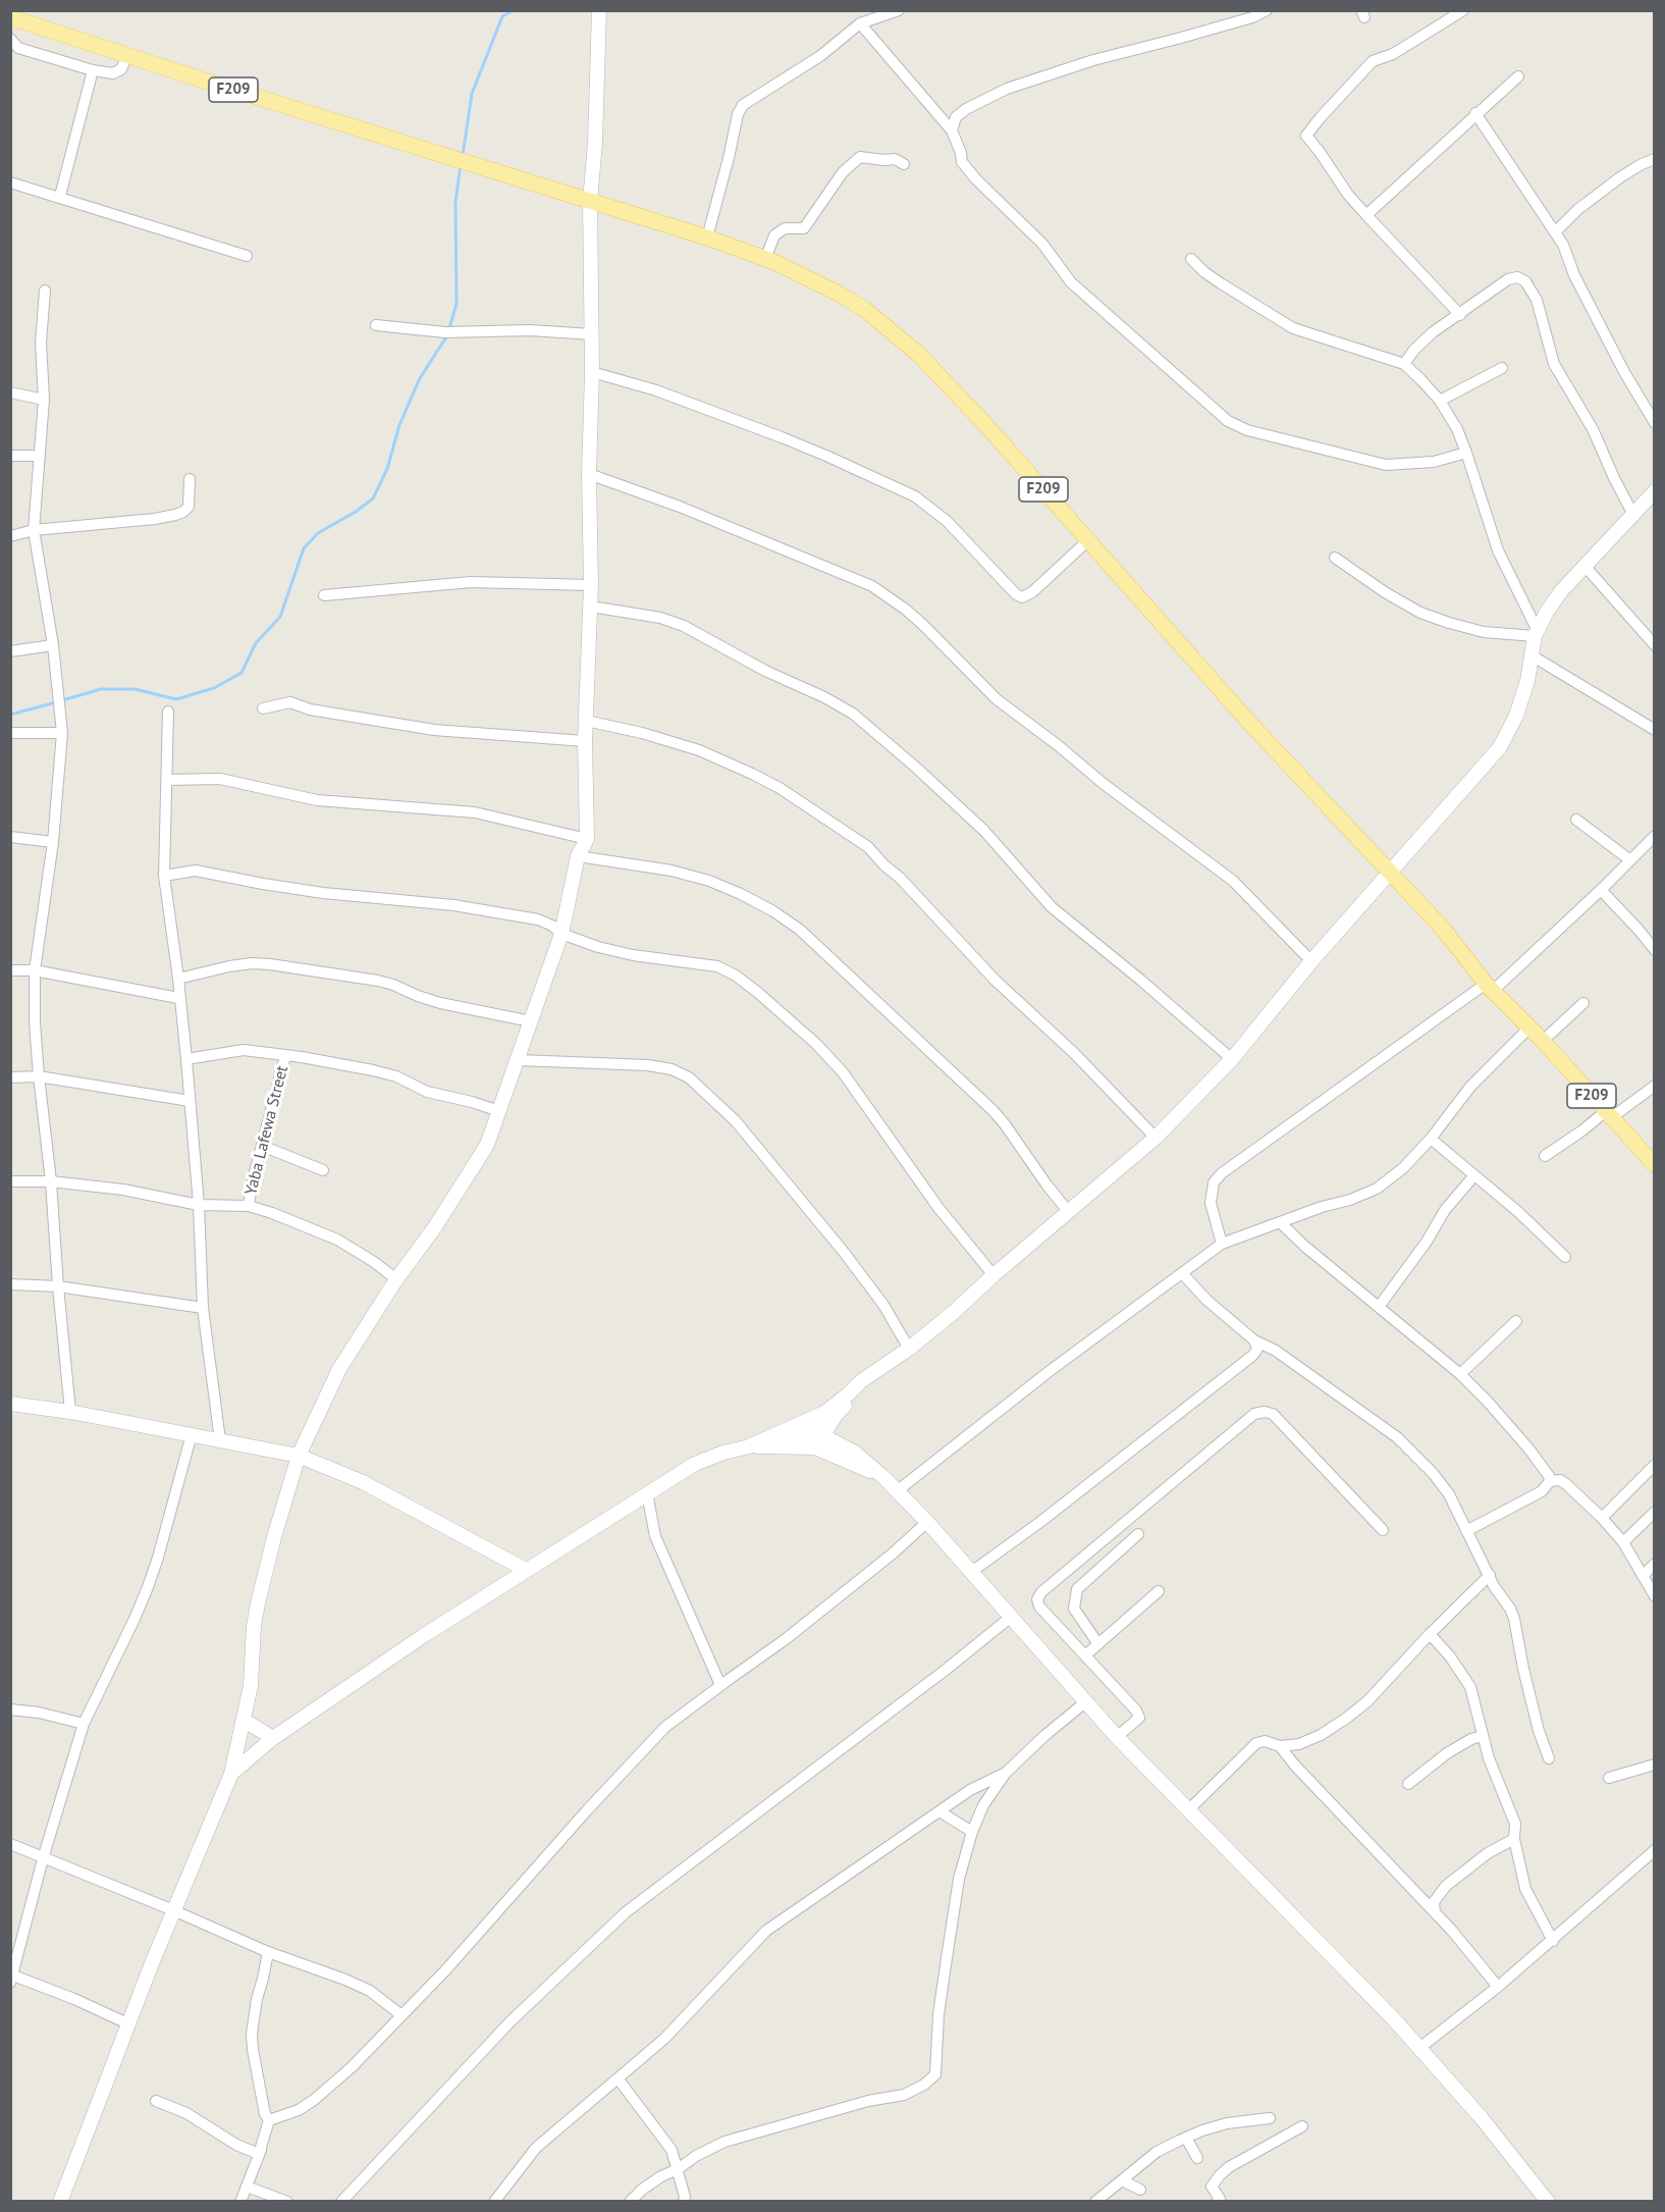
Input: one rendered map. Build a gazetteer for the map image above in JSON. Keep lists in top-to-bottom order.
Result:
{
  "streets": {
    "main road": ["F209"],
    "street": ["Yaba Lafewa Street"]
  }
}
